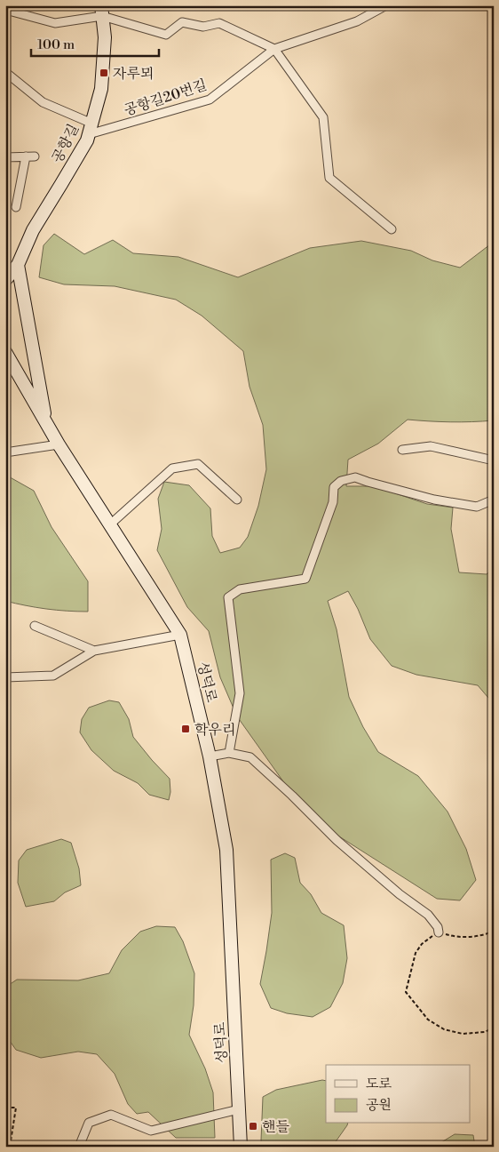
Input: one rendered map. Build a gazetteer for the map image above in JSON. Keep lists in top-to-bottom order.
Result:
{
  "streets": {
    "street": ["공항길20번길", "공항길", "성덕로"]
  },
  "crossings": [
    ["공항길20번길", "공항길"]
  ],
  "places": {
    "transit": ["자루뫼", "학우리", "핸들"]
  },
  "legend": ["도로", "공원"],
  "scale_bar": "100 m"
}
